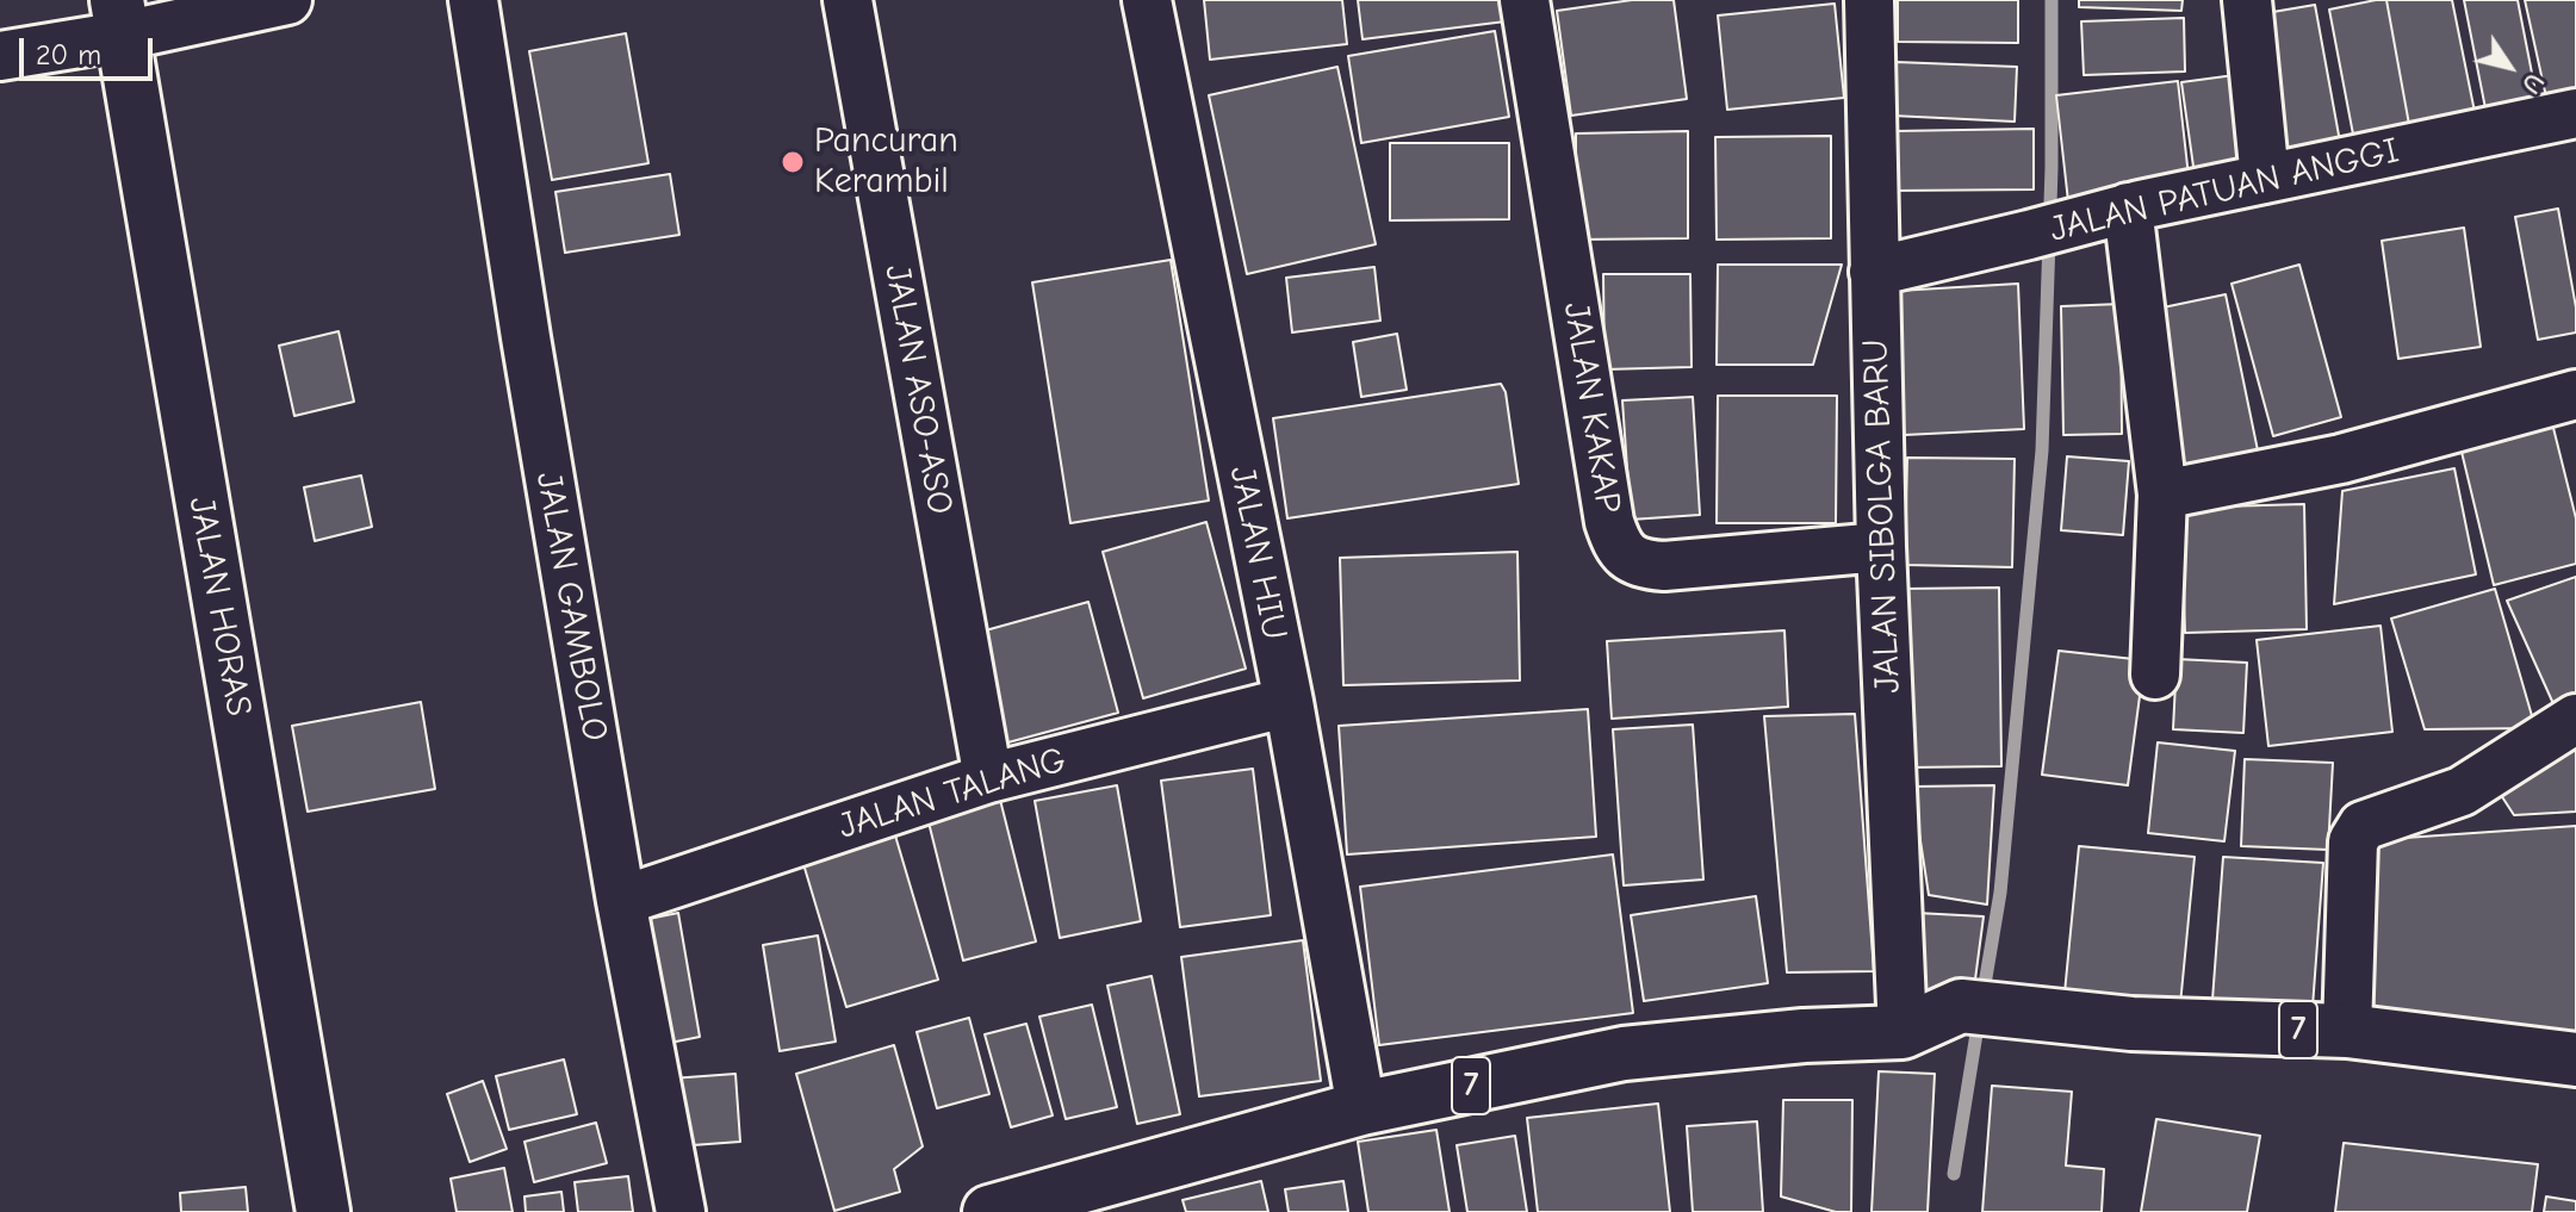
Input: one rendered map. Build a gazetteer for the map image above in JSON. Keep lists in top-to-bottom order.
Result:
{
  "streets": {
    "highway": ["JALAN HORAS", "7"],
    "street": [
      "JALAN PATUAN ANGGI",
      "JALAN ASO-ASO",
      "JALAN KAKAP",
      "JALAN SIBOLGA BARU",
      "JALAN HIU",
      "JALAN GAMBOLO",
      "JALAN TALANG"
    ]
  },
  "crossings": [
    ["JALAN PATUAN ANGGI", "JALAN SIBOLGA BARU"],
    ["JALAN ASO-ASO", "JALAN TALANG"],
    ["JALAN KAKAP", "JALAN SIBOLGA BARU"],
    ["JALAN SIBOLGA BARU", "7"],
    ["JALAN HIU", "JALAN TALANG"],
    ["JALAN HIU", "7"],
    ["JALAN GAMBOLO", "JALAN TALANG"]
  ],
  "places": ["Pancuran Kerambil"],
  "scale_bar": "20 m",
  "north": "bottom right"
}
